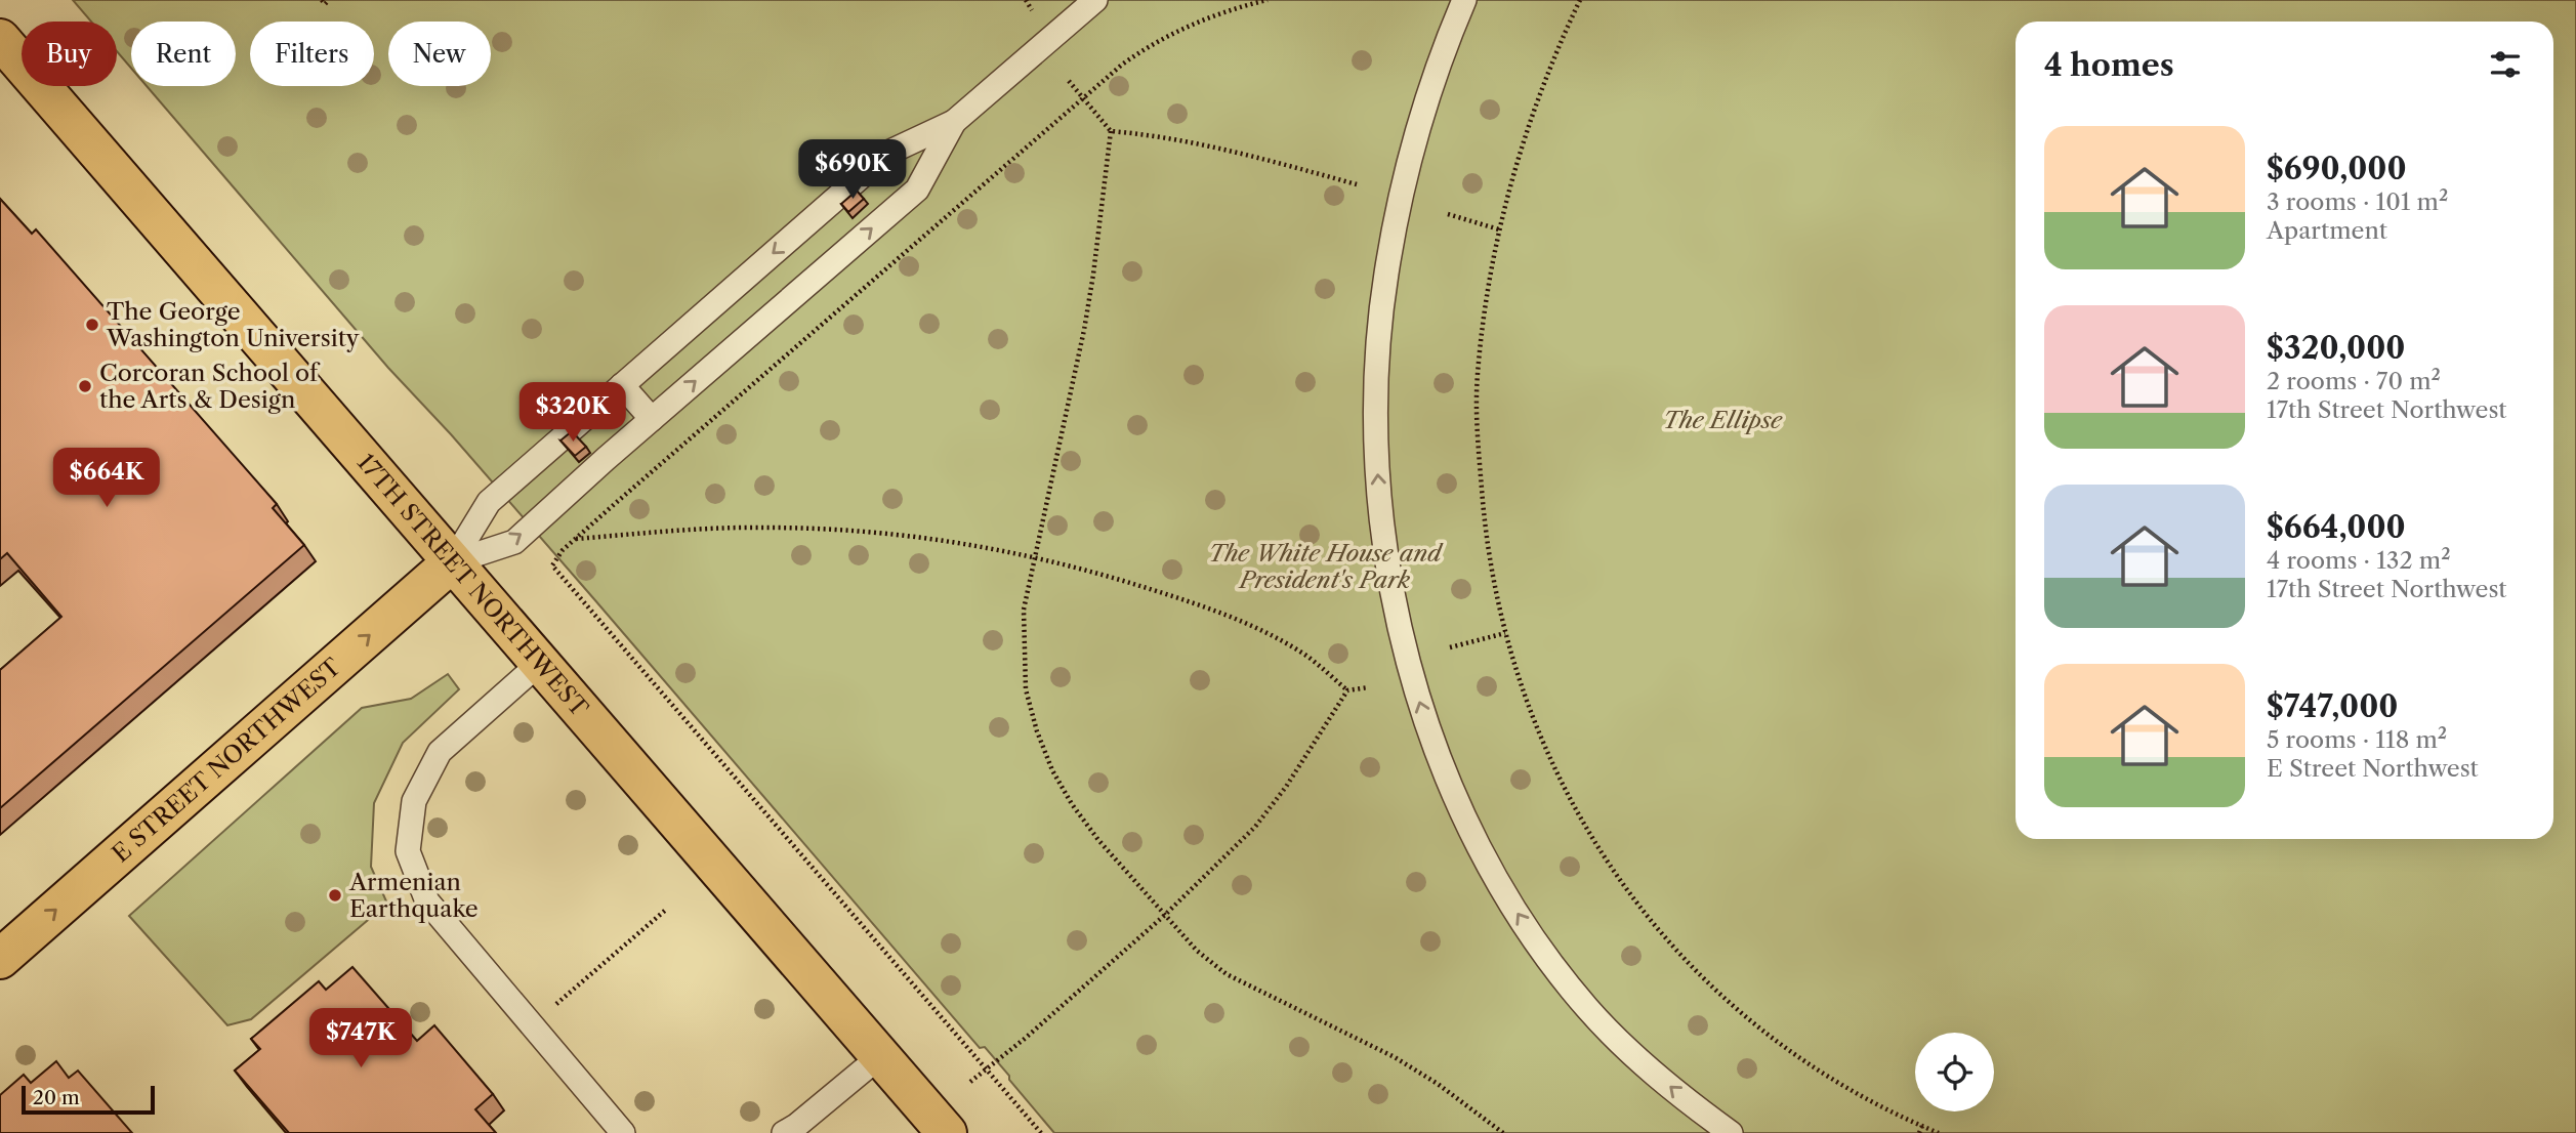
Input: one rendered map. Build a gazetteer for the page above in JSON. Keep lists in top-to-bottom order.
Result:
{
  "streets": {
    "main road": ["17TH STREET NORTHWEST", "E STREET NORTHWEST"]
  },
  "crossings": [
    ["17TH STREET NORTHWEST", "E STREET NORTHWEST"]
  ],
  "parks": ["The Ellipse", "The White House and President's Park"],
  "places": ["The George Washington University", "Corcoran School of the Arts & Design", "Armenian Earthquake"],
  "scale_bar": "20 m",
  "page": {
    "chip": [
      "Buy",
      "Rent",
      "Filters",
      "New"
    ],
    "heading": "4 homes",
    "list": [
      {
        "name": "$690,000",
        "note": "3 rooms · 101 m² · Apartment"
      },
      {
        "name": "$320,000",
        "note": "2 rooms · 70 m² · 17th Street Northwest"
      },
      {
        "name": "$664,000",
        "note": "4 rooms · 132 m² · 17th Street Northwest"
      },
      {
        "name": "$747,000",
        "note": "5 rooms · 118 m² · E Street Northwest"
      }
    ],
    "price": [
      "$690K",
      "$320K",
      "$664K",
      "$747K"
    ],
    "scale": "20 m"
  }
}
